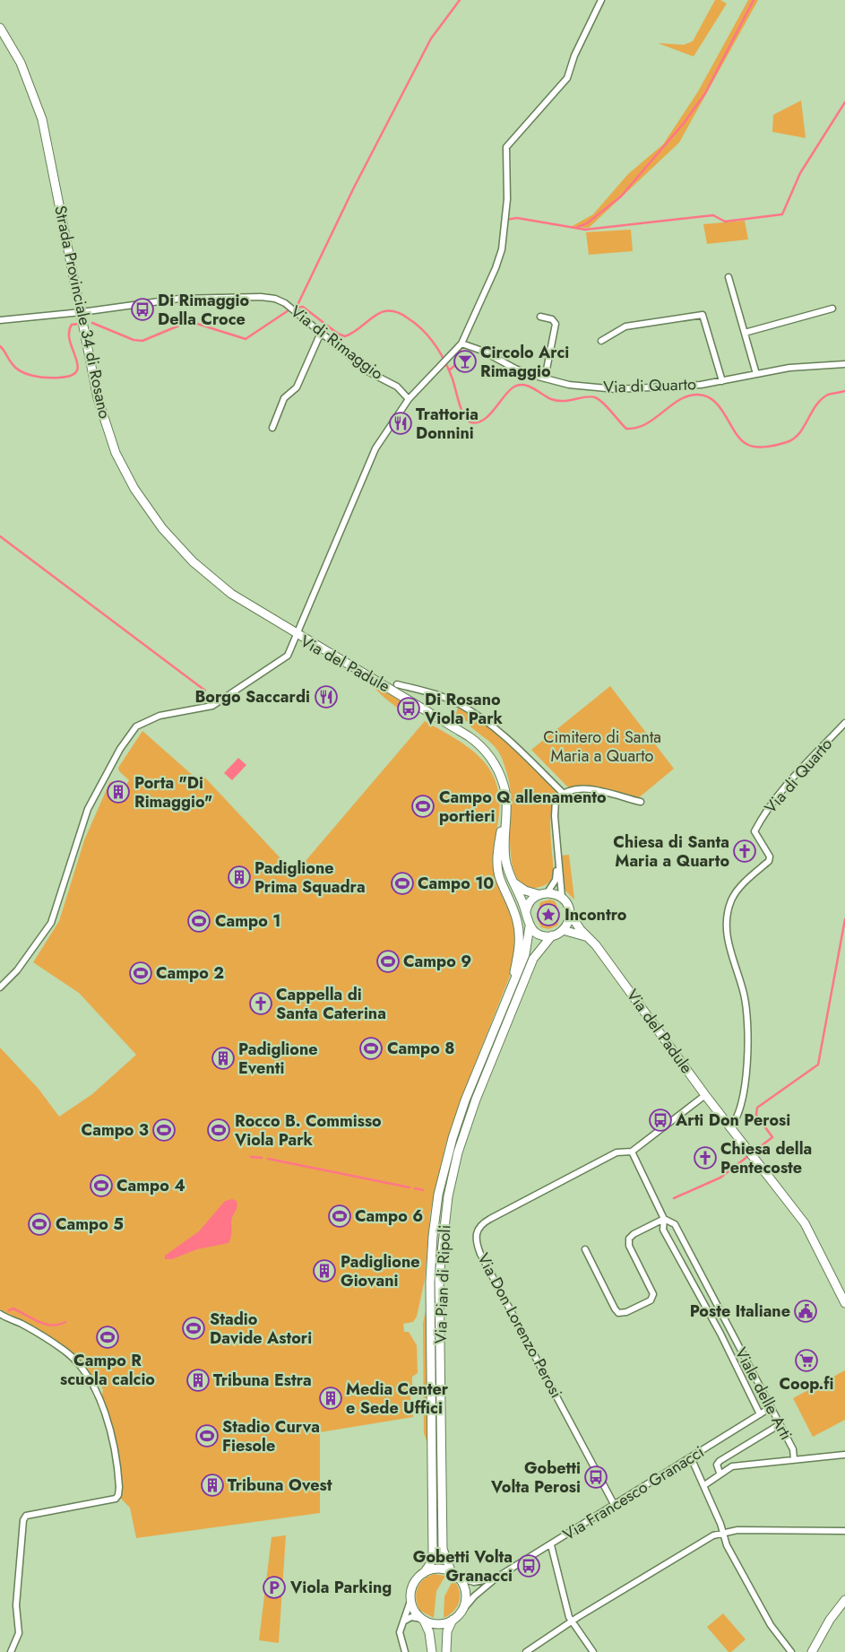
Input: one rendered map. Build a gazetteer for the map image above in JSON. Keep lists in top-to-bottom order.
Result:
{
  "streets": {
    "main road": ["Strada Provinciale 34 di Rosano", "Via del Padule", "Via Pian di Ripoli"],
    "street": [
      "Via di Rimaggio",
      "Via di Quarto",
      "Via Don Lorenzo Perosi",
      "Viale delle Arti",
      "Via Francesco Granacci"
    ]
  },
  "crossings": [
    ["Strada Provinciale 34 di Rosano", "Via di Rimaggio"],
    ["Strada Provinciale 34 di Rosano", "Via del Padule"],
    ["Via di Quarto", "Via del Padule"],
    ["Via del Padule", "Via Pian di Ripoli"],
    ["Via Pian di Ripoli", "Via Francesco Granacci"],
    ["Via Don Lorenzo Perosi", "Viale delle Arti"],
    ["Via Don Lorenzo Perosi", "Via Francesco Granacci"],
    ["Viale delle Arti", "Via Francesco Granacci"]
  ],
  "parks": ["Cimitero di Santa Maria a Quarto"],
  "places": {
    "bus stop": [
      "Di Rimaggio Della Croce",
      "Di Rosano Viola Park",
      "Arti Don Perosi",
      "Gobetti Volta Perosi",
      "Gobetti Volta Granacci"
    ],
    "bar": ["Circolo Arci Rimaggio"],
    "restaurant": ["Trattoria Donnini", "Borgo Saccardi"],
    "building": [
      "Porta \"Di Rimaggio\"",
      "Padiglione Prima Squadra",
      "Padiglione Eventi",
      "Padiglione Giovani",
      "Tribuna Estra",
      "Media Center e Sede Uffici",
      "Tribuna Ovest"
    ],
    "sports": [
      "Campo Q allenamento portieri",
      "Campo 10",
      "Campo 1",
      "Campo 9",
      "Campo 2",
      "Campo 8",
      "Campo 3",
      "Rocco B. Commisso Viola Park",
      "Campo 4",
      "Campo 6",
      "Campo 5",
      "Stadio Davide Astori",
      "Campo R scuola calcio",
      "Stadio Curva Fiesole"
    ],
    "church": ["Chiesa di Santa Maria a Quarto", "Cappella di Santa Caterina", "Chiesa della Pentecoste"],
    "place": ["Incontro"],
    "public building": ["Poste Italiane"],
    "supermarket": ["Coop.fi"],
    "parking": ["Viola Parking"]
  }
}
